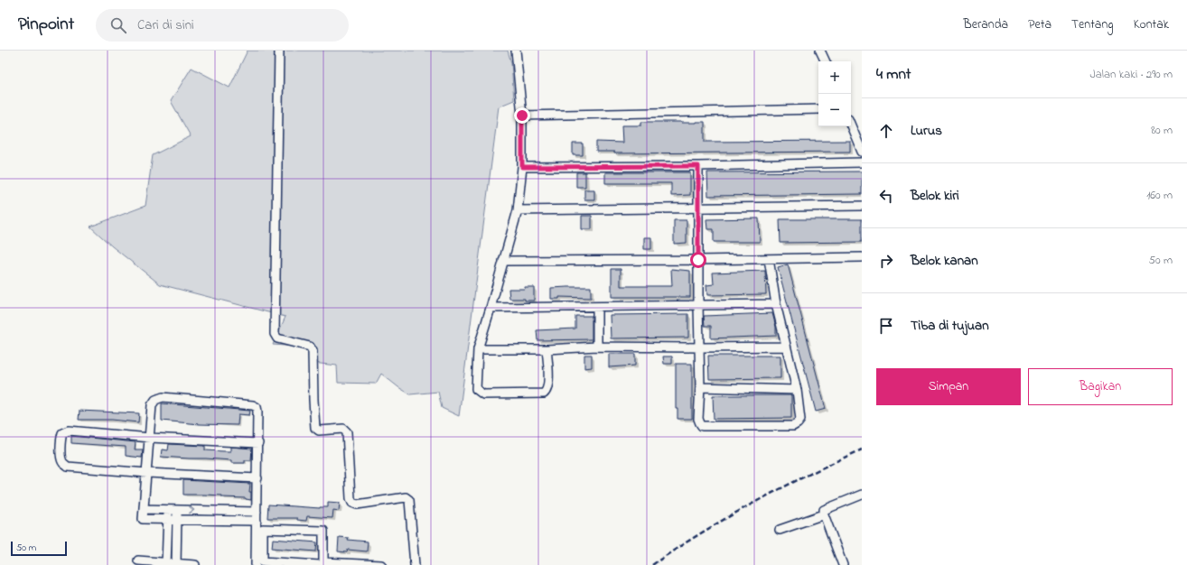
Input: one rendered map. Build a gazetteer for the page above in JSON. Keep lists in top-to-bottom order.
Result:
{
  "scale_bar": "50 m",
  "page": {
    "header": "Pinpoint",
    "search": "Cari di sini",
    "nav": [
      "Beranda",
      "Peta",
      "Tentang",
      "Kontak"
    ],
    "heading": ["4 mnt", "Jalan kaki · 290 m"],
    "map_buttons": ["+", "−"],
    "list": [
      ["Lurus", "80 m"],
      ["Belok kiri", "160 m"],
      ["Belok kanan", "50 m"],
      "Tiba di tujuan"
    ],
    "buttons": ["Simpan", "Bagikan"],
    "scale": "50 m"
  }
}
